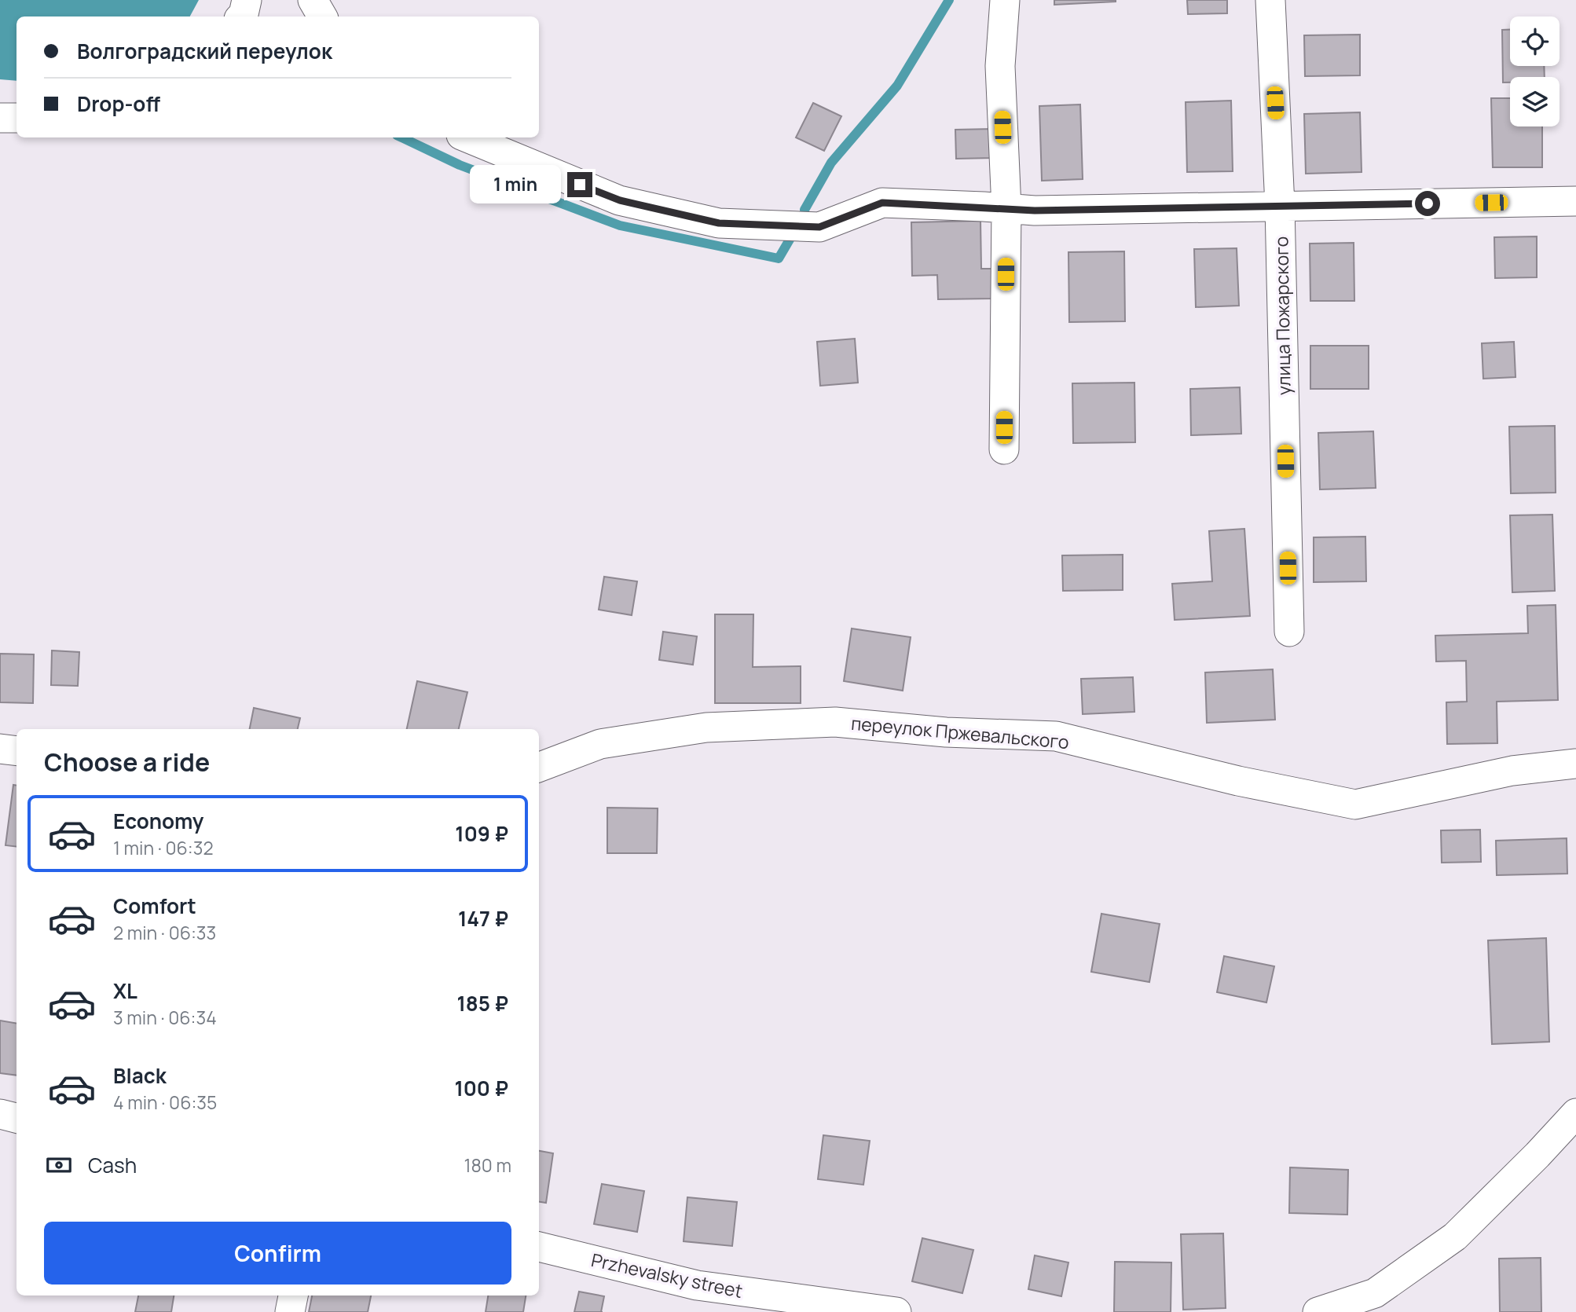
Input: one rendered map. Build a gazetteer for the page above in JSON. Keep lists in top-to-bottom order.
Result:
{
  "streets": {
    "street": ["улица Пожарского", "переулок Пржевальского", "Przhevalsky street"]
  },
  "page": {
    "banner": ["Волгоградский переулок", "Drop-off"],
    "bubble": "1 min",
    "heading": "Choose a ride",
    "list": [
      {
        "name": "Economy",
        "note": "1 min · 06:32",
        "value": "109 ₽"
      },
      {
        "name": "Comfort",
        "note": "2 min · 06:33",
        "value": "147 ₽"
      },
      {
        "name": "XL",
        "note": "3 min · 06:34",
        "value": "185 ₽"
      },
      {
        "name": "Black",
        "note": "4 min · 06:35",
        "value": "100 ₽"
      }
    ],
    "pay": ["Cash", "180 m"],
    "buttons": "Confirm"
  }
}
